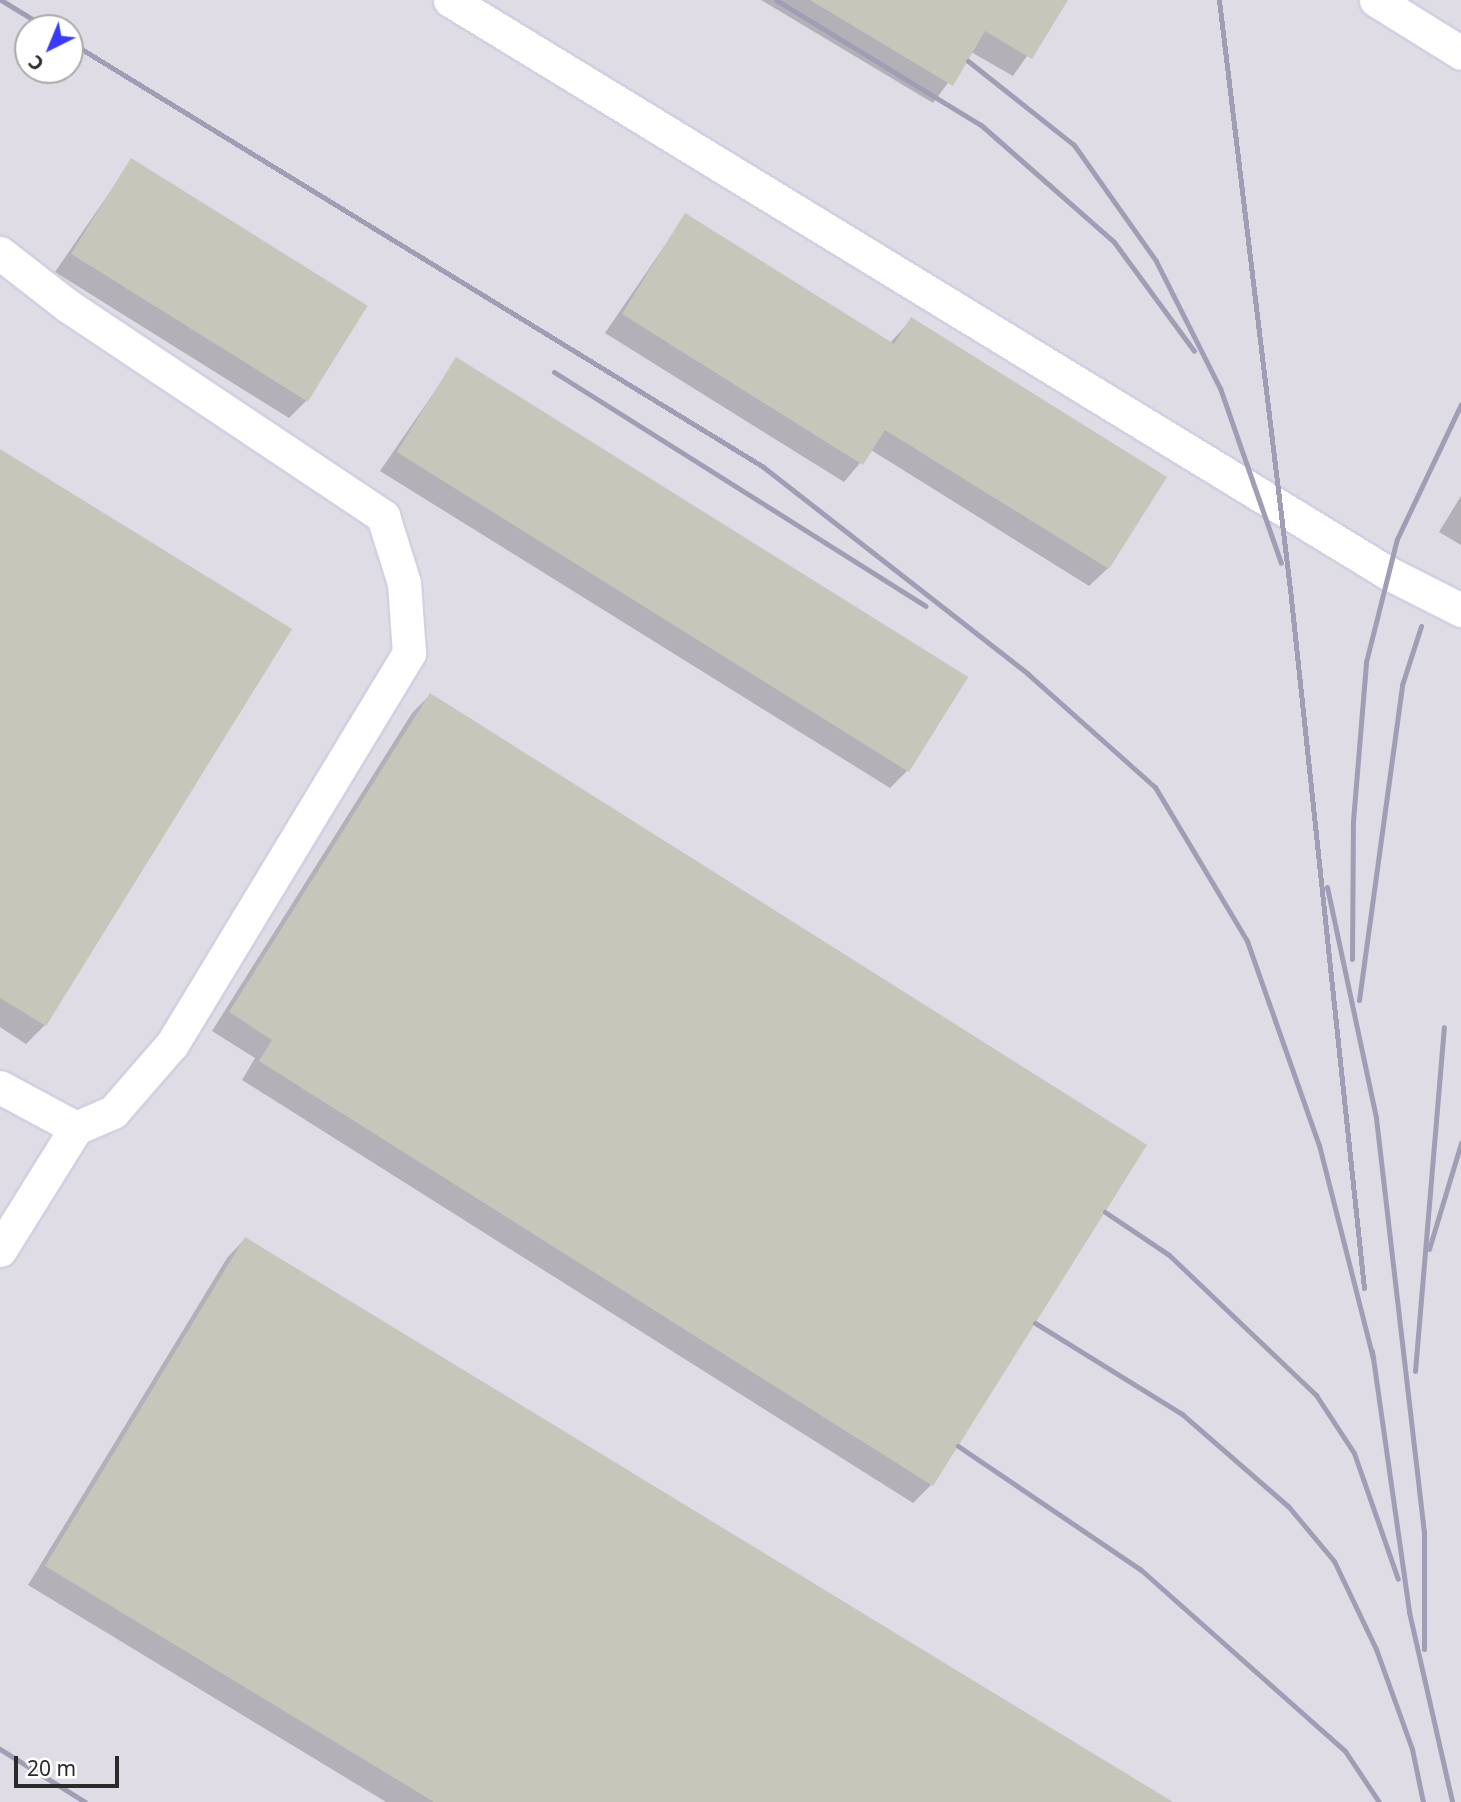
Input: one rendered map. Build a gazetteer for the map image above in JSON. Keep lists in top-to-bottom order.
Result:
{
  "scale_bar": "20 m",
  "north": "bottom left"
}
